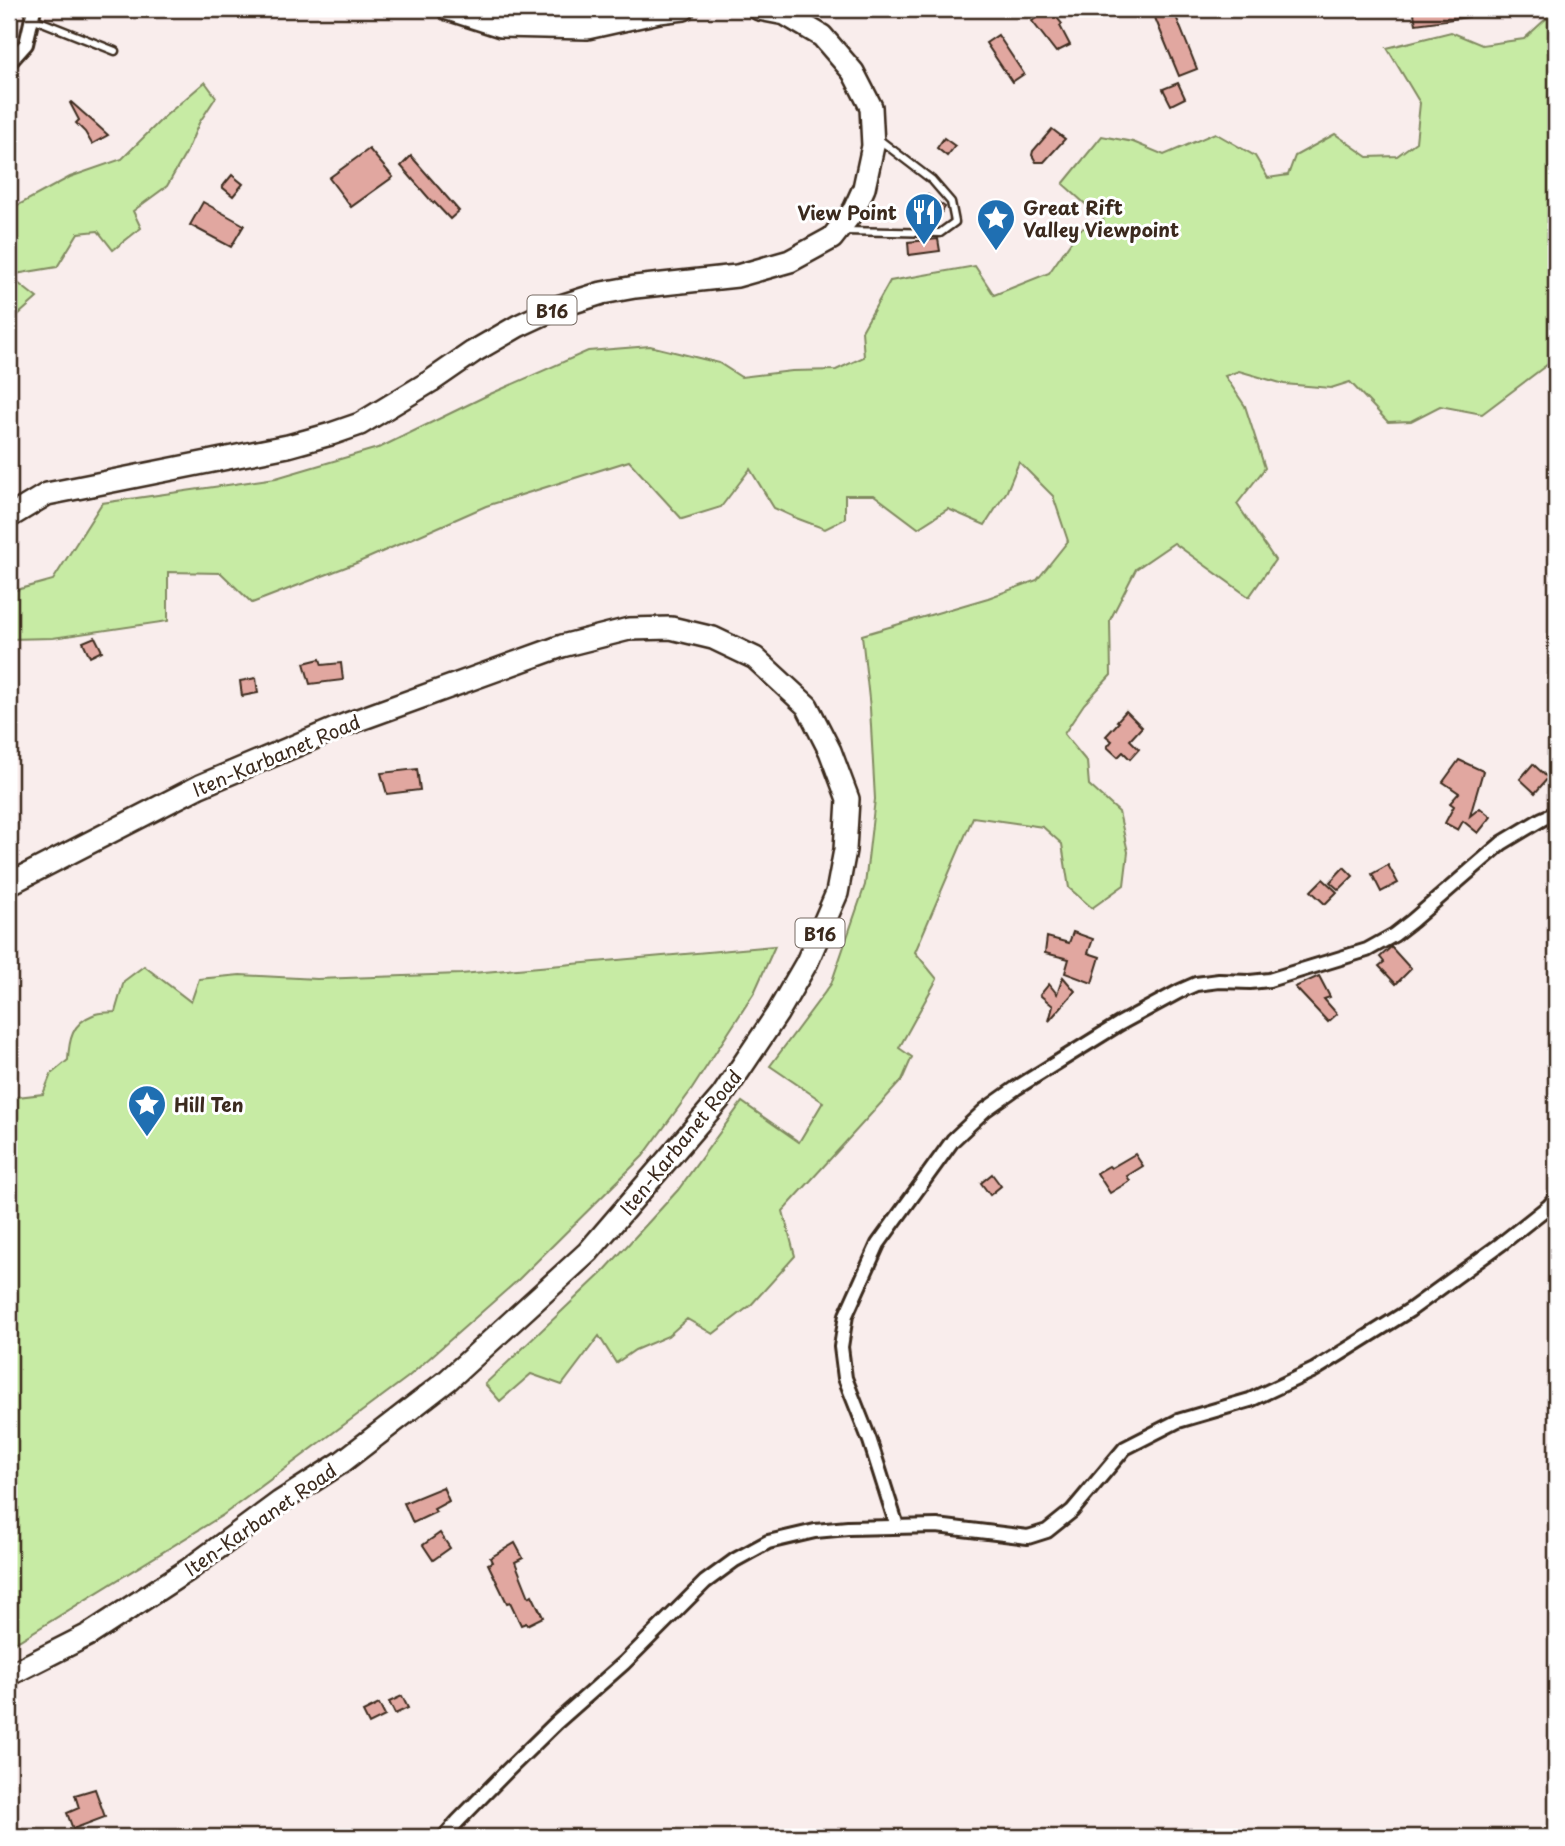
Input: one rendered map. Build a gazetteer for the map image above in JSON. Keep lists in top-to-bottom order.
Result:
{
  "streets": {
    "main road": ["B16", "Iten-Karbanet Road"]
  },
  "places": {
    "restaurant": ["View Point"],
    "place": ["Great Rift Valley Viewpoint", "Hill Ten"]
  }
}
